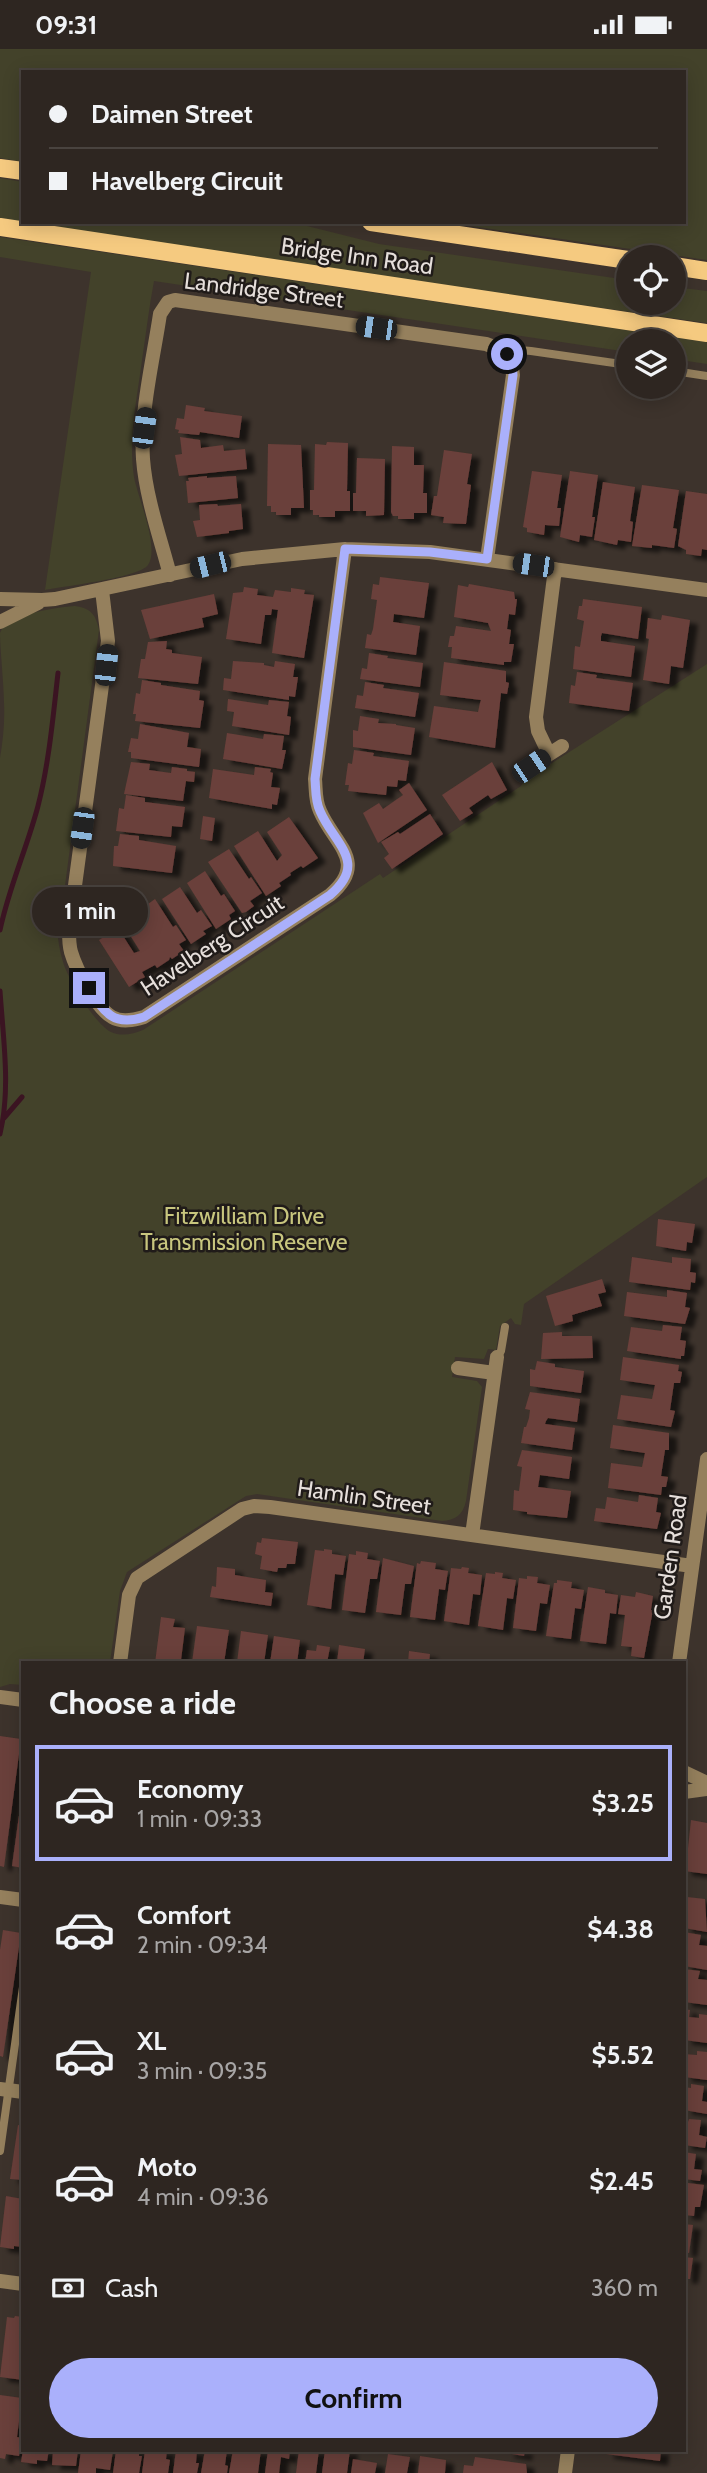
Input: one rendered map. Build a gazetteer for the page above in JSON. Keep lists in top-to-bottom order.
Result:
{
  "streets": {
    "main road": ["Bridge Inn Road"],
    "street": [
      "Landridge Street",
      "Havelberg Circuit",
      "Hamlin Street",
      "Garden Road"
    ]
  },
  "crossings": [
    ["Hamlin Street", "Garden Road"]
  ],
  "parks": ["Fitzwilliam Drive Transmission Reserve"],
  "page": {
    "status": "09:31",
    "banner": ["Daimen Street", "Havelberg Circuit"],
    "bubble": "1 min",
    "heading": "Choose a ride",
    "list": [
      {
        "name": "Economy",
        "note": "1 min · 09:33",
        "value": "$3.25"
      },
      {
        "name": "Comfort",
        "note": "2 min · 09:34",
        "value": "$4.38"
      },
      {
        "name": "XL",
        "note": "3 min · 09:35",
        "value": "$5.52"
      },
      {
        "name": "Moto",
        "note": "4 min · 09:36",
        "value": "$2.45"
      }
    ],
    "pay": ["Cash", "360 m"],
    "buttons": "Confirm"
  }
}
